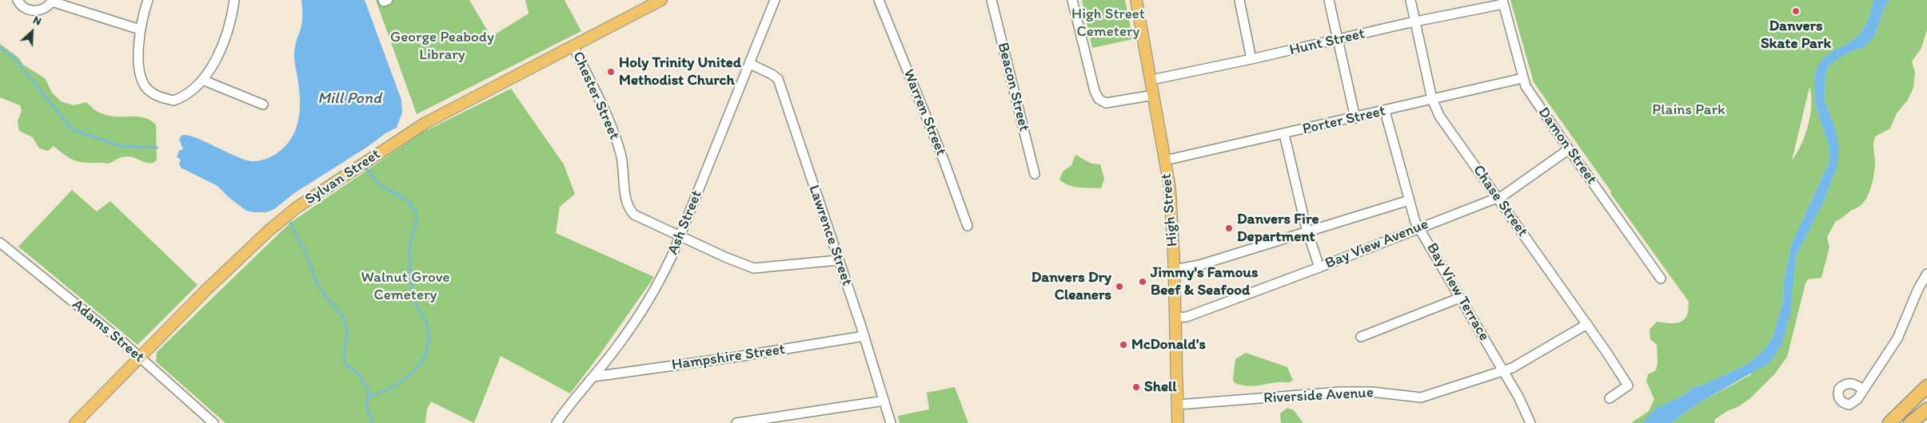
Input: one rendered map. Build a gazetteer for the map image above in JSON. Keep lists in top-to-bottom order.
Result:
{
  "streets": {
    "main road": ["Sylvan Street", "High Street"],
    "street": [
      "Hunt Street",
      "Beacon Street",
      "Chester Street",
      "Warren Street",
      "Porter Street",
      "Damon Street",
      "Chase Street",
      "Ash Street",
      "Lawrence Street",
      "Bay View Avenue",
      "Bay View Terrace",
      "Adams Street",
      "Hampshire Street",
      "Riverside Avenue"
    ]
  },
  "crossings": [
    ["Hunt Street", "Damon Street"],
    ["Hunt Street", "Chase Street"],
    ["Hunt Street", "High Street"],
    ["Chester Street", "Sylvan Street"],
    ["Chester Street", "Ash Street"],
    ["Chester Street", "Lawrence Street"],
    ["Porter Street", "Damon Street"],
    ["Porter Street", "Chase Street"],
    ["Porter Street", "High Street"],
    ["Porter Street", "Bay View Terrace"],
    ["Damon Street", "Bay View Avenue"],
    ["Sylvan Street", "Adams Street"],
    ["Chase Street", "Bay View Avenue"],
    ["Chase Street", "Riverside Avenue"],
    ["High Street", "Bay View Avenue"],
    ["High Street", "Riverside Avenue"],
    ["Ash Street", "Lawrence Street"],
    ["Ash Street", "Hampshire Street"],
    ["Lawrence Street", "Hampshire Street"],
    ["Bay View Avenue", "Bay View Terrace"],
    ["Bay View Terrace", "Riverside Avenue"]
  ],
  "water": ["Mill Pond"],
  "parks": [
    "High Street Cemetery",
    "George Peabody Library",
    "Plains Park",
    "Walnut Grove Cemetery"
  ],
  "places": [
    "Danvers Skate Park",
    "Holy Trinity United Methodist Church",
    "Danvers Fire Department",
    "Jimmy's Famous Beef & Seafood",
    "Danvers Dry Cleaners",
    "McDonald's",
    "Shell"
  ],
  "north": "top right"
}
